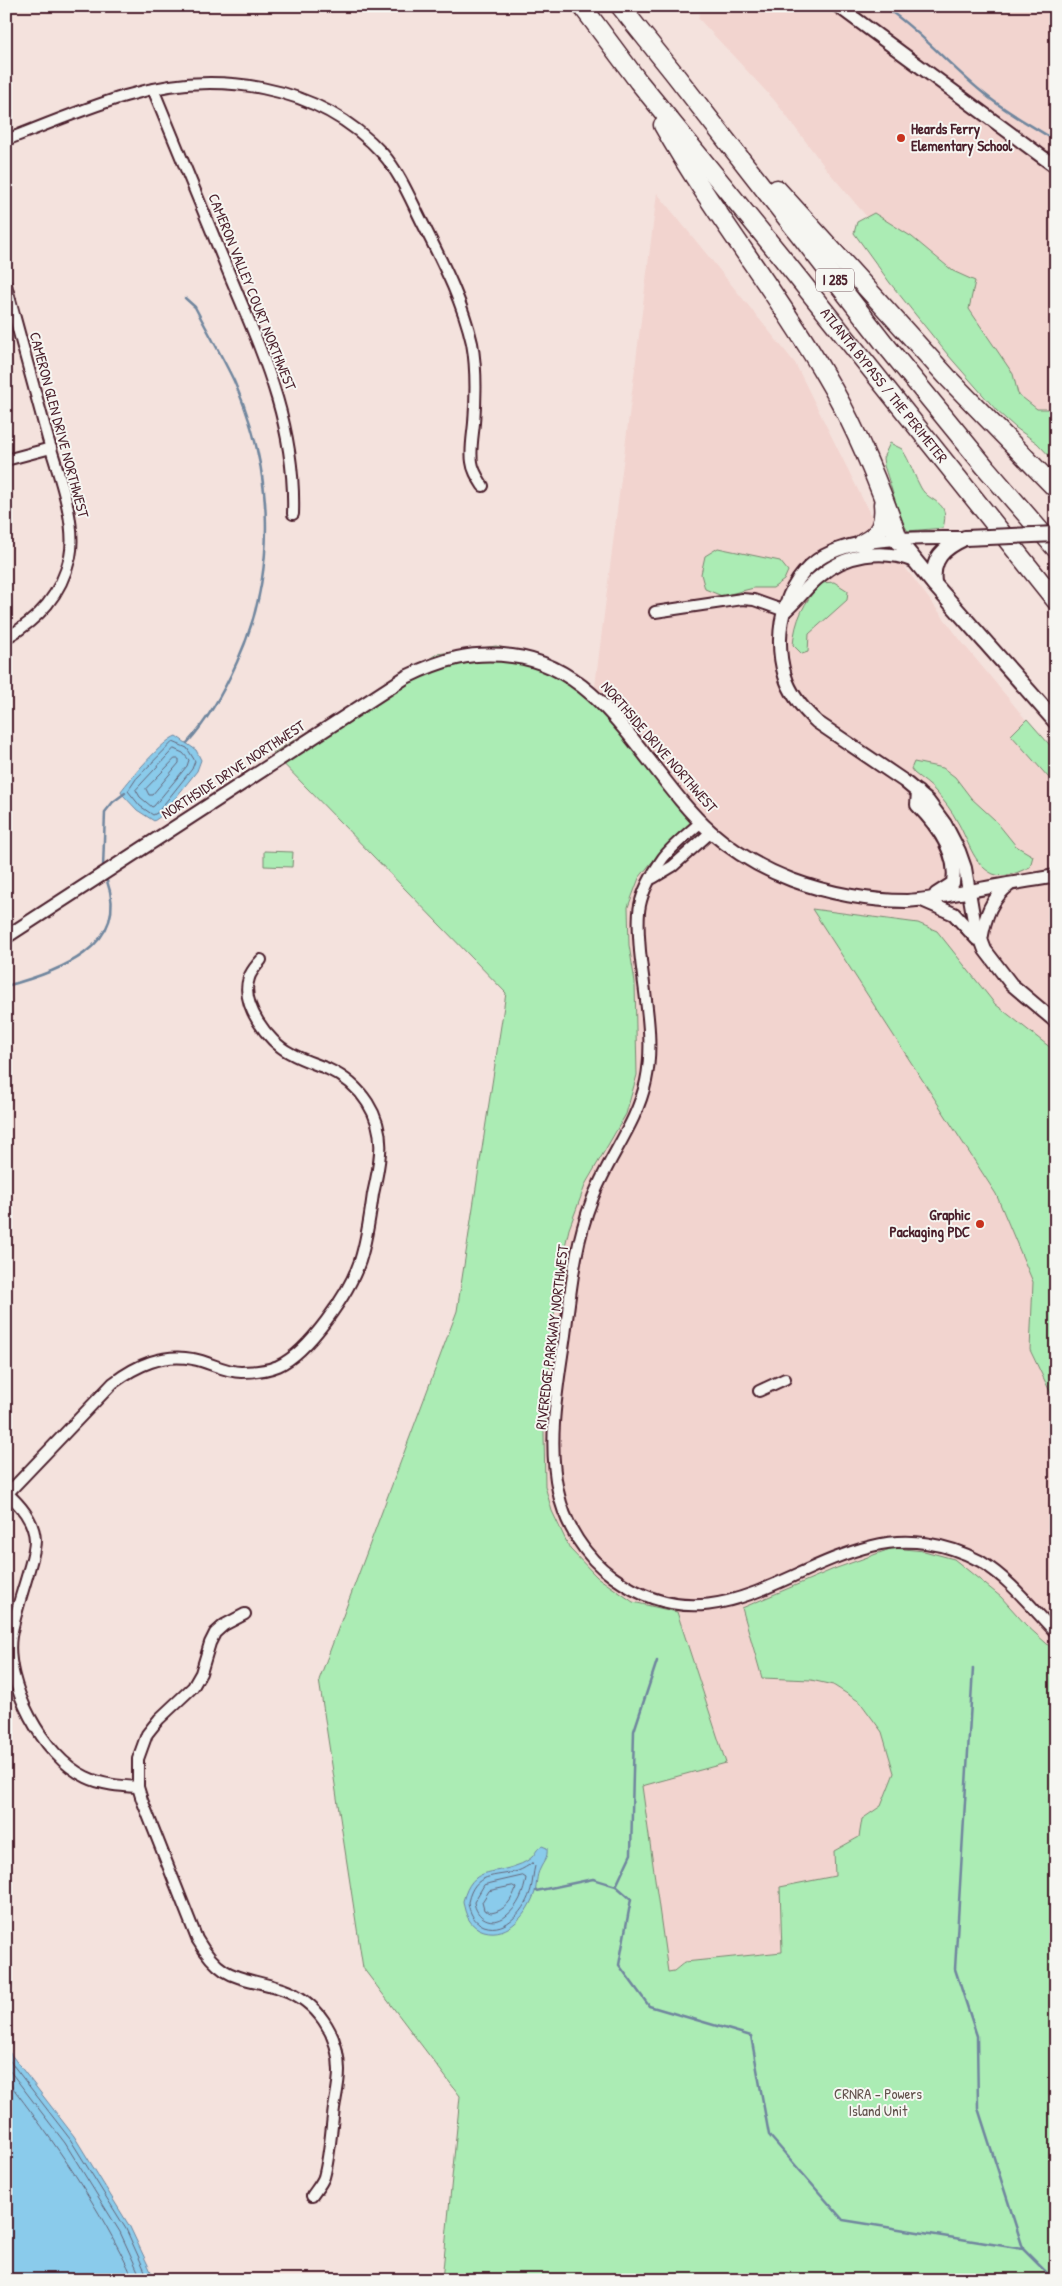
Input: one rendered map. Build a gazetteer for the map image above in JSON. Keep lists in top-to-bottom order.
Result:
{
  "streets": {
    "highway": ["I 285", "ATLANTA BYPASS / THE PERIMETER"],
    "street": [
      "CAMERON VALLEY COURT NORTHWEST",
      "CAMERON GLEN DRIVE NORTHWEST",
      "NORTHSIDE DRIVE NORTHWEST",
      "RIVEREDGE PARKWAY NORTHWEST"
    ]
  },
  "crossings": [
    ["NORTHSIDE DRIVE NORTHWEST", "RIVEREDGE PARKWAY NORTHWEST"]
  ],
  "parks": ["CRNRA - Powers Island Unit"],
  "places": ["Heards Ferry Elementary School", "Graphic Packaging PDC"]
}
